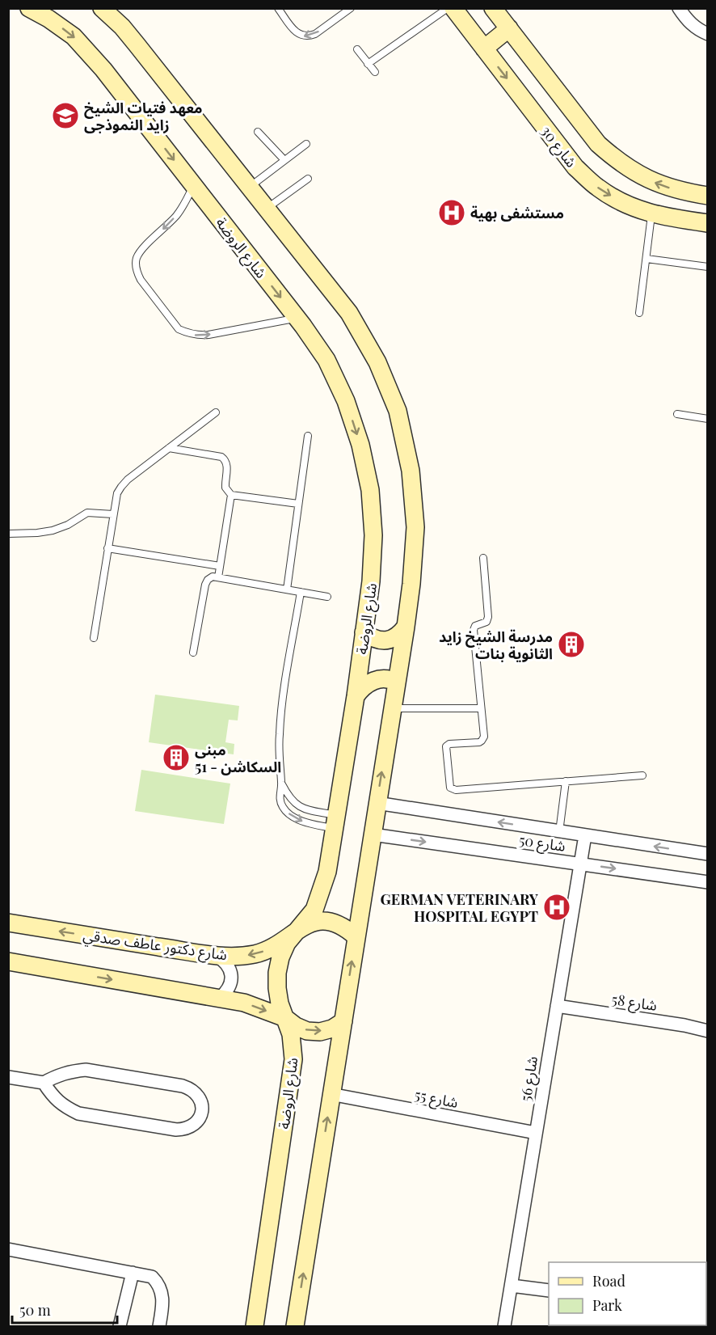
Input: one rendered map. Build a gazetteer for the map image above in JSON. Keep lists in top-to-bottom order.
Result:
{
  "streets": {
    "street": [
      "شارع 30",
      "شارع الروضة",
      "شارع 50",
      "شارع دكتور عاطف صدقي",
      "شارع 58",
      "شارع 56",
      "شارع 55"
    ]
  },
  "crossings": [
    ["شارع الروضة", "شارع دكتور عاطف صدقي"],
    ["شارع 50", "شارع 56"],
    ["شارع 58", "شارع 56"],
    ["شارع 56", "شارع 55"]
  ],
  "places": {
    "school or university": ["معهد فتيات الشيخ زايد النموذجى"],
    "hospital": ["مستشفى بهية", "GERMAN VETERINARY HOSPITAL EGYPT"],
    "building": ["مدرسة الشيخ زايد الثانوية بنات", "مبنى السكاشن - 51"]
  },
  "legend": ["Road", "Park"],
  "scale_bar": "50 m"
}
